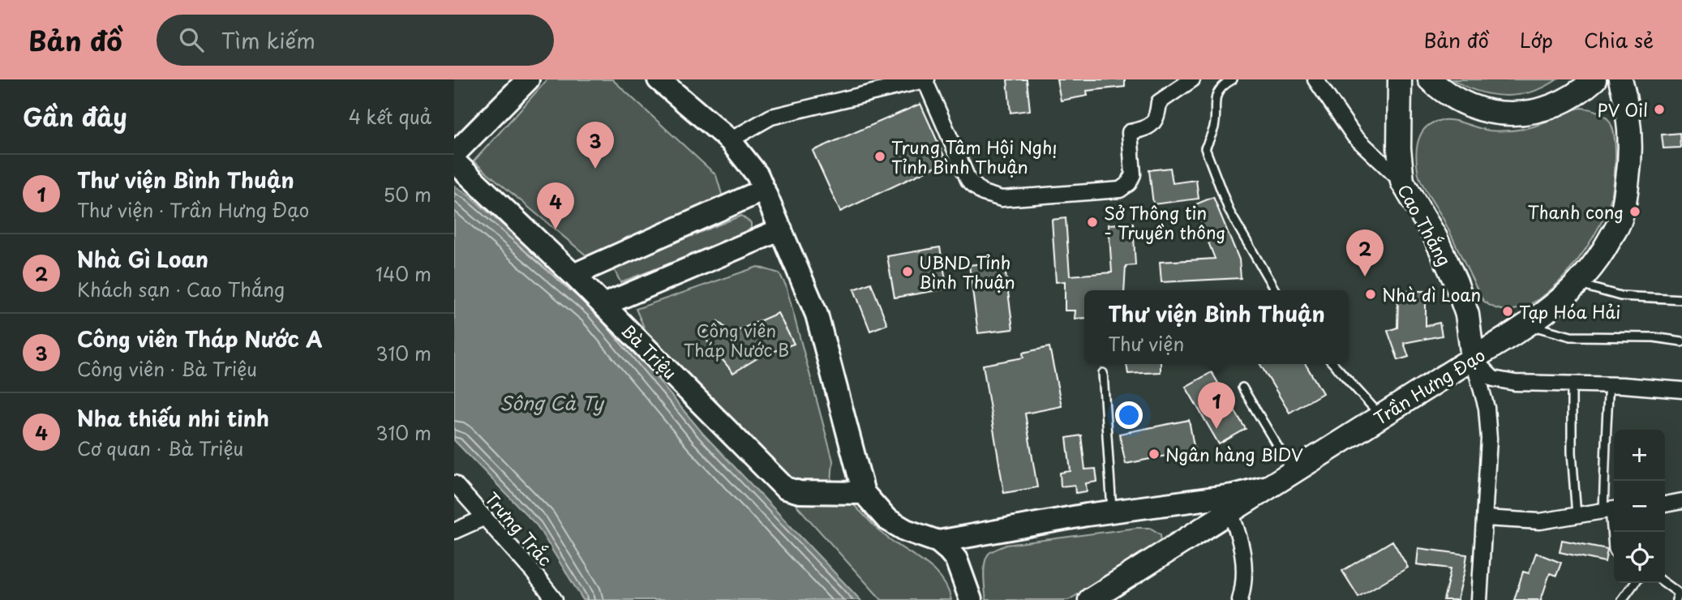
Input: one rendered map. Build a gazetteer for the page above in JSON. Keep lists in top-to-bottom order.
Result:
{
  "streets": {
    "main road": ["Cao Thắng", "Trần Hưng Đạo"],
    "street": ["Bà Triệu", "Trưng Trắc"]
  },
  "crossings": [
    ["Cao Thắng", "Trần Hưng Đạo"]
  ],
  "water": ["Sông Cà Ty"],
  "parks": ["Công viên Tháp Nước B"],
  "places": [
    "PV Oil",
    "Trung Tâm Hội Nghị Tỉnh Bình Thuận",
    "Thanh cong",
    "Sở Thông tin - Truyền thông",
    "UBND Tỉnh Bình Thuận",
    "Nhà dì Loan",
    "Tạp Hóa Hải",
    "Ngân hàng BIDV"
  ],
  "page": {
    "header": "Bản đồ",
    "search": "Tìm kiếm",
    "nav": ["Bản đồ", "Lớp", "Chia sẻ"],
    "heading": ["Gần đây", "4 kết quả"],
    "pins": [
      "3",
      "4",
      "2",
      "1"
    ],
    "list": [
      {
        "mark": "1",
        "name": "Thư viện Bình Thuận",
        "note": "Thư viện · Trần Hưng Đạo",
        "value": "50 m"
      },
      {
        "mark": "2",
        "name": "Nhà Gì Loan",
        "note": "Khách sạn · Cao Thắng",
        "value": "140 m"
      },
      {
        "mark": "3",
        "name": "Công viên Tháp Nước A",
        "note": "Công viên · Bà Triệu",
        "value": "310 m"
      },
      {
        "mark": "4",
        "name": "Nha thiếu nhi tinh",
        "note": "Cơ quan · Bà Triệu",
        "value": "310 m"
      }
    ],
    "popup": ["Thư viện Bình Thuận", "Thư viện"],
    "map_buttons": ["+", "−"]
  }
}
